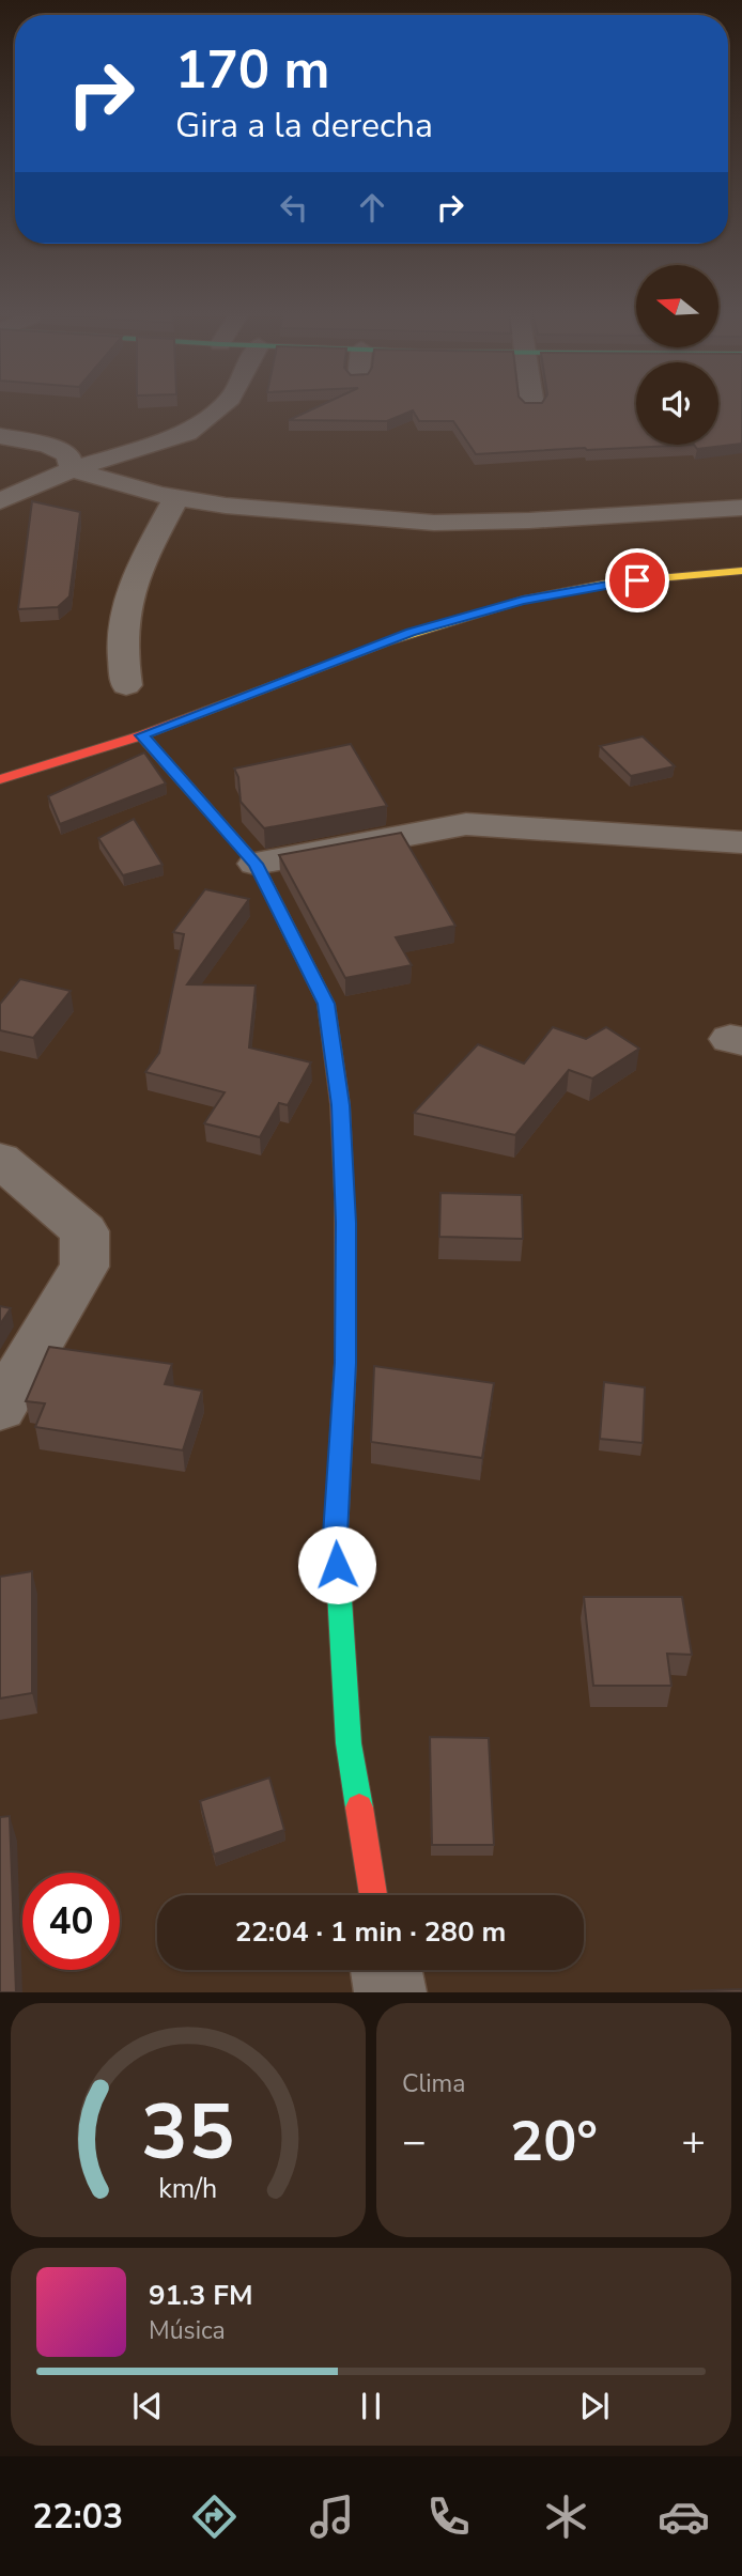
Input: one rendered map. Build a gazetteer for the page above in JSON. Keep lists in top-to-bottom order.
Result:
{
  "north": "left",
  "page": {
    "turn": ["170 m", "Gira a la derecha"],
    "limit": "40",
    "trip": "22:04 · 1 min · 280 m",
    "tile": "Clima",
    "heat": ["−", "20°", "+"],
    "song": ["91.3 FM", "Música"],
    "tabs": "22:03",
    "gauge": ["35", "km/h"]
  }
}
